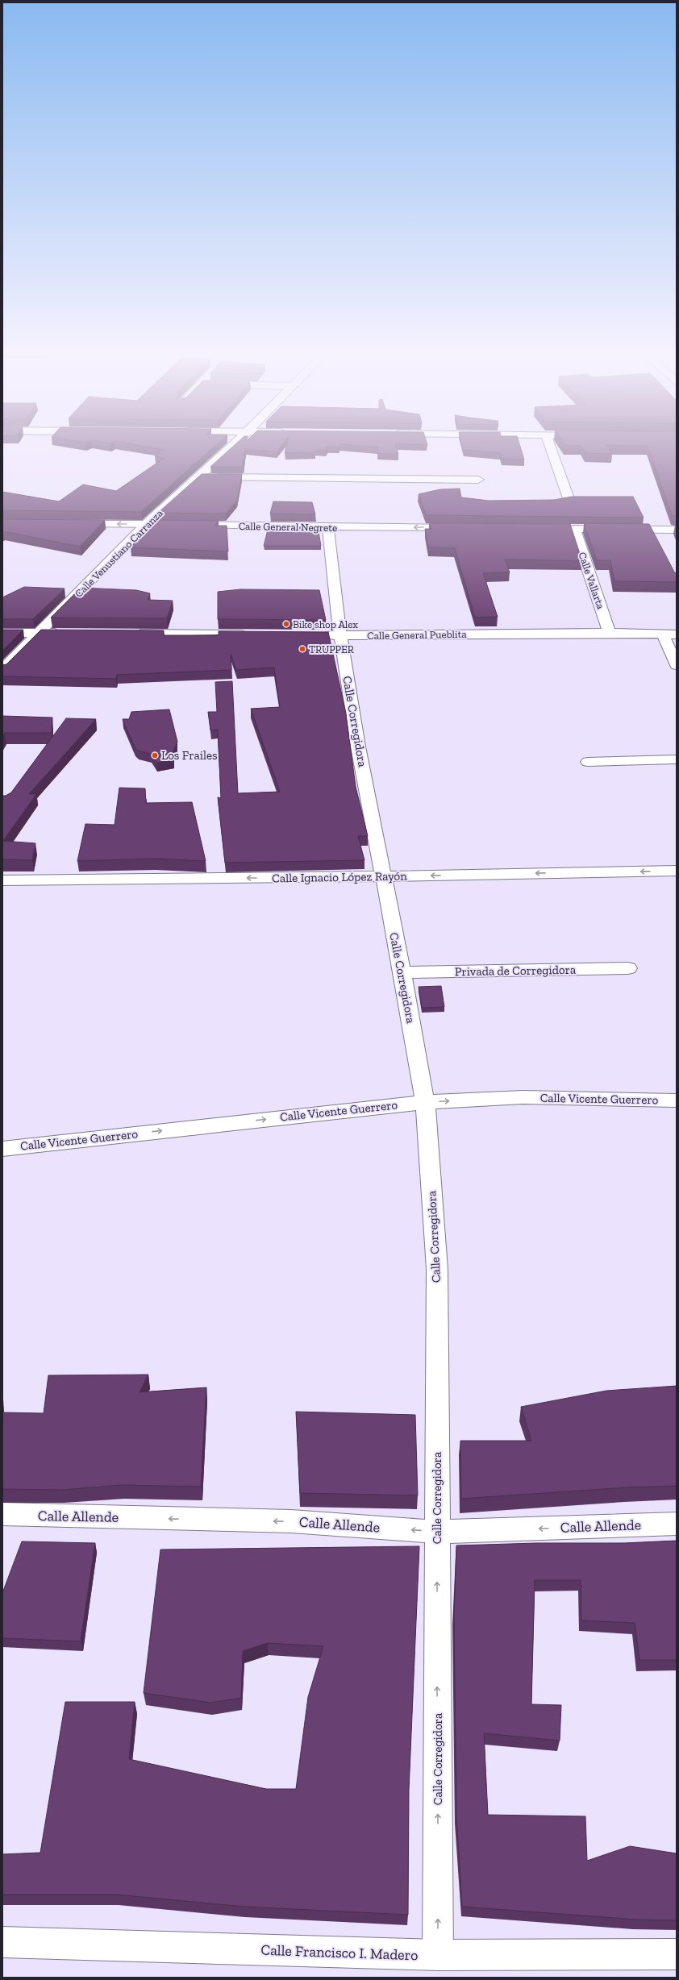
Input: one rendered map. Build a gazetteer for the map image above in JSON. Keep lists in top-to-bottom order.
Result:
{
  "streets": {
    "street": [
      "Calle General Negrete",
      "Calle Venustiano Carranza",
      "Calle Vallarta",
      "Calle General Pueblita",
      "Calle Corregidora",
      "Calle Ignacio López Rayón",
      "Privada de Corregidora",
      "Calle Vicente Guerrero",
      "Calle Allende",
      "Calle Francisco I. Madero"
    ]
  },
  "crossings": [
    ["Calle General Negrete", "Calle Venustiano Carranza"],
    ["Calle General Negrete", "Calle Corregidora"],
    ["Calle Vallarta", "Calle General Pueblita"],
    ["Calle General Pueblita", "Calle Corregidora"],
    ["Calle Corregidora", "Calle Ignacio López Rayón"],
    ["Calle Corregidora", "Privada de Corregidora"],
    ["Calle Corregidora", "Calle Vicente Guerrero"],
    ["Calle Corregidora", "Calle Allende"],
    ["Calle Corregidora", "Calle Francisco I. Madero"]
  ],
  "one_way": ["Calle Ignacio López Rayón", "Calle Vicente Guerrero", "Calle Allende"],
  "places": ["Bike shop Alex", "TRUPPER", "Los Frailes"]
}
